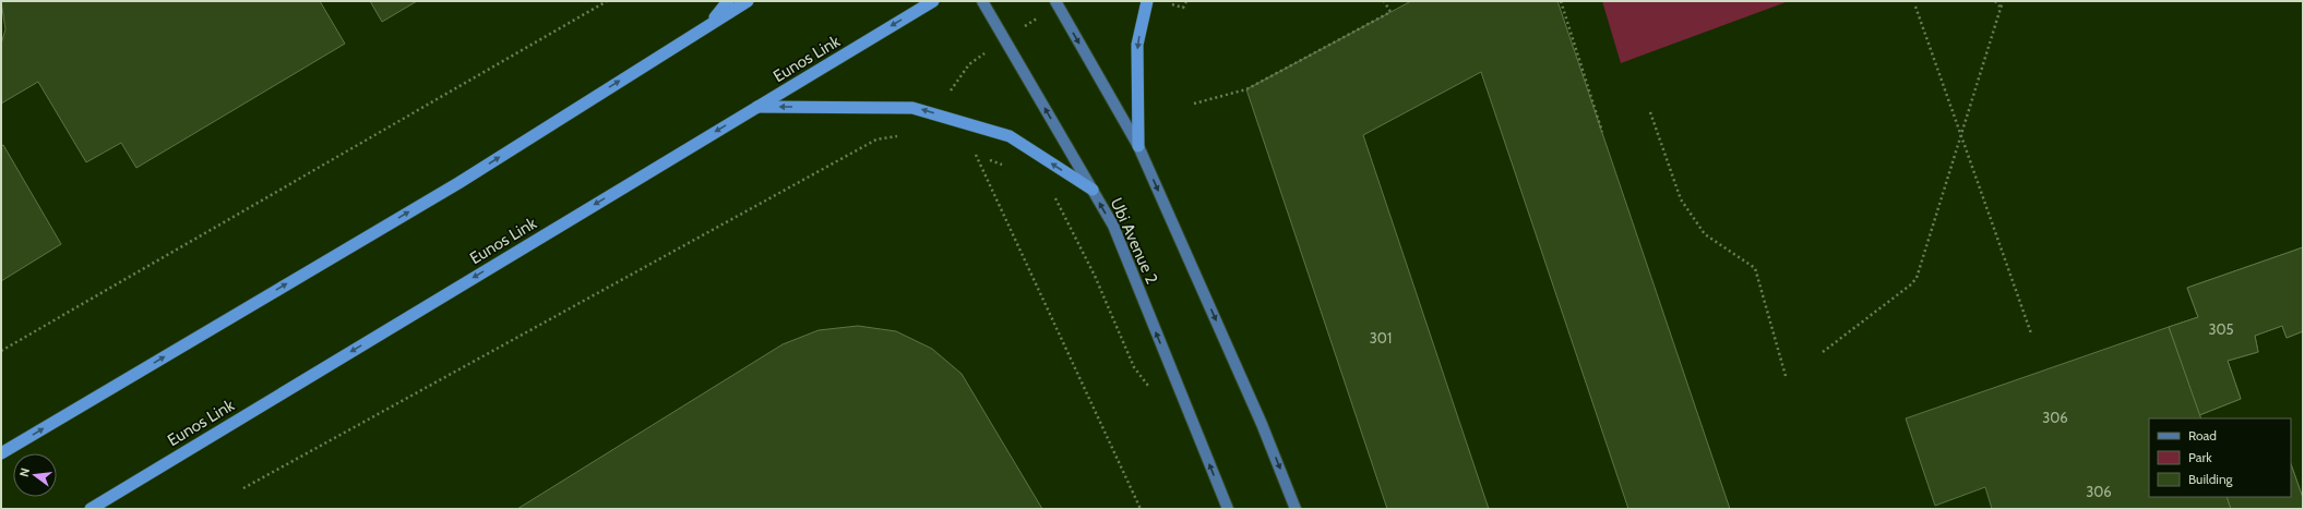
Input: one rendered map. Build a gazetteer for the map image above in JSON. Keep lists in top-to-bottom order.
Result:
{
  "streets": {
    "highway": ["Eunos Link"],
    "main road": ["Ubi Avenue 2"]
  },
  "house_numbers": [
    "305",
    "301",
    "306",
    "306"
  ],
  "legend": ["Road", "Park", "Building"],
  "north": "left"
}
